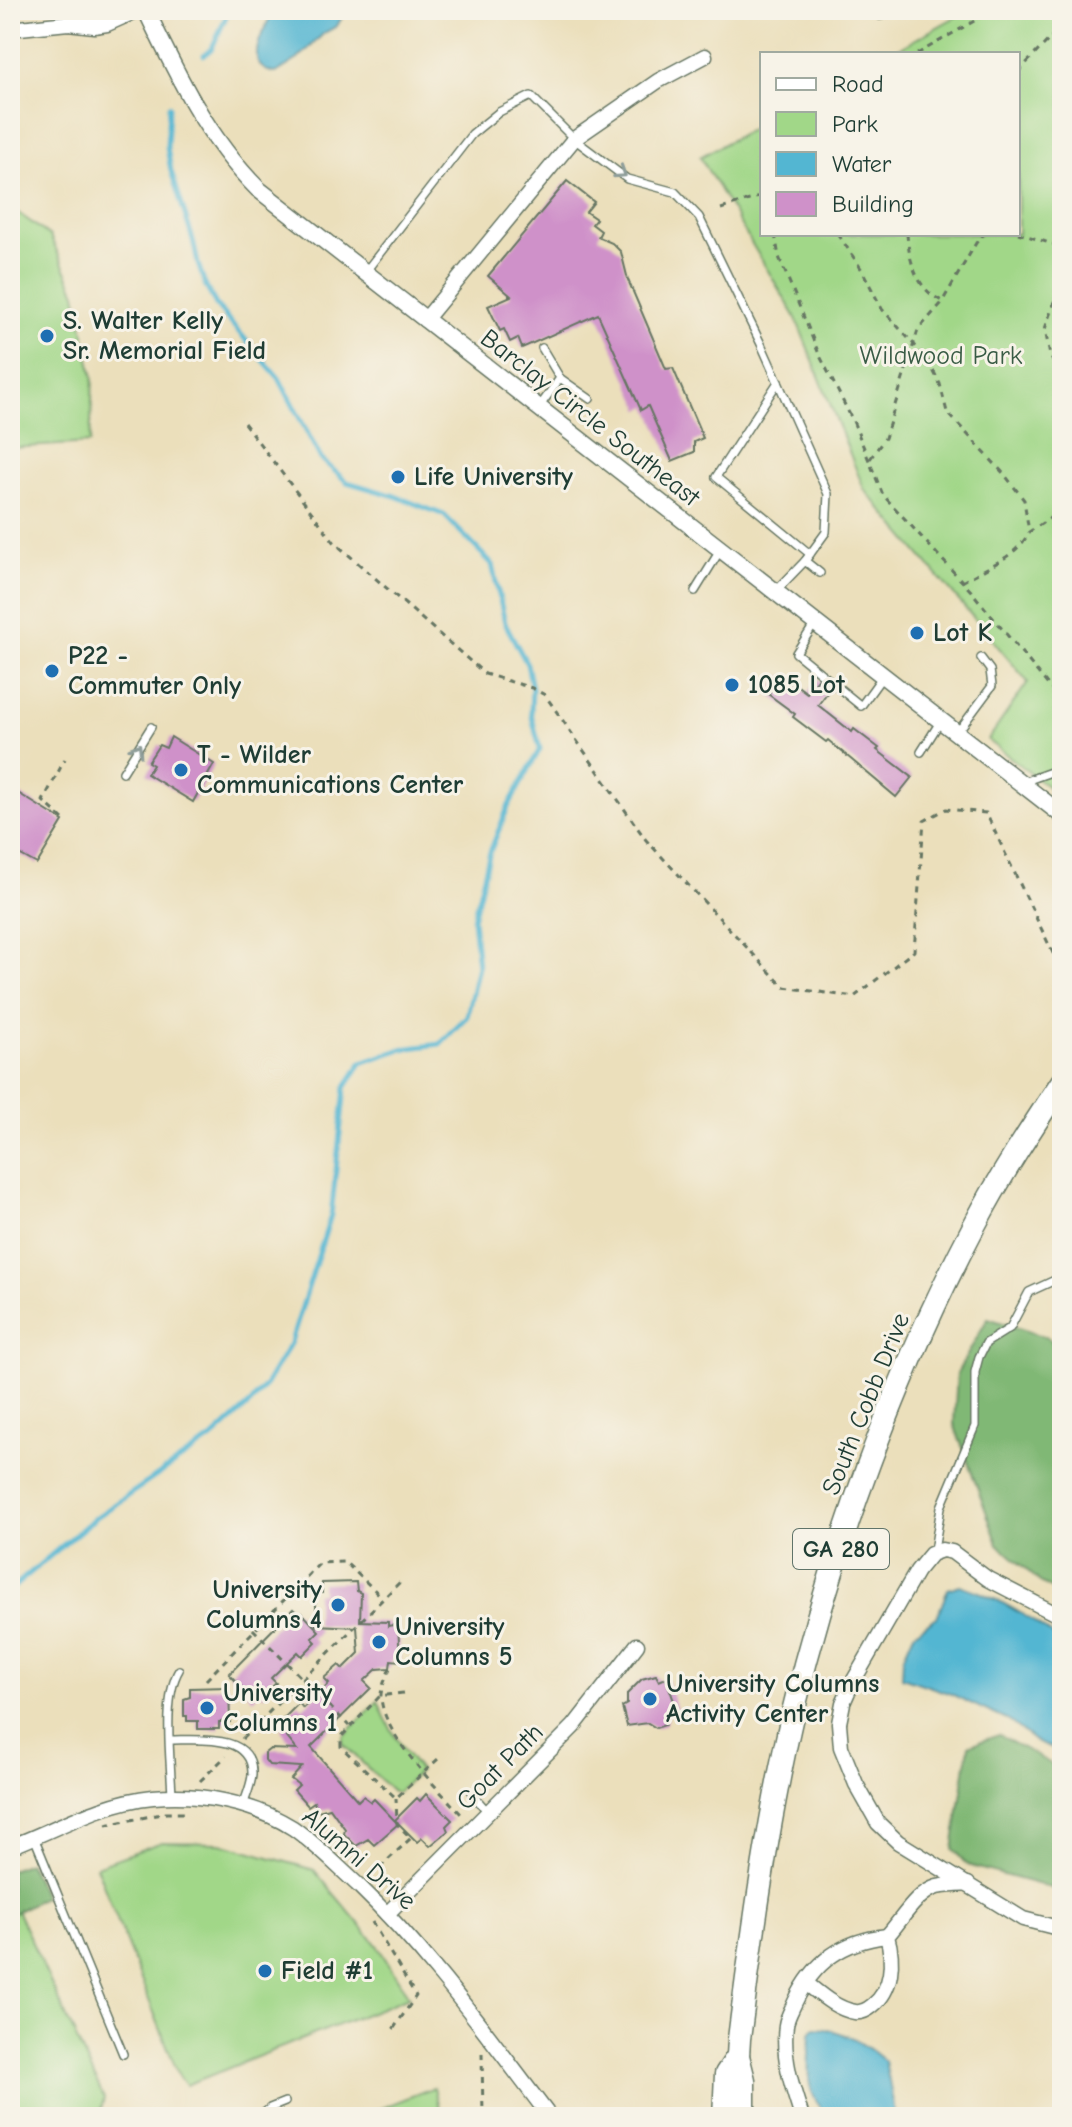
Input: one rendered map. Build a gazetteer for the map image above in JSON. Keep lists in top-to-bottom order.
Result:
{
  "streets": {
    "main road": ["South Cobb Drive", "GA 280"],
    "street": ["Barclay Circle Southeast", "Goat Path", "Alumni Drive"]
  },
  "crossings": [
    ["Goat Path", "Alumni Drive"]
  ],
  "parks": ["Wildwood Park"],
  "places": [
    "S. Walter Kelly Sr. Memorial Field",
    "Life University",
    "Lot K",
    "P22 - Commuter Only",
    "1085 Lot",
    "T - Wilder Communications Center",
    "University Columns 4",
    "University Columns 5",
    "University Columns Activity Center",
    "University Columns 1",
    "Field #1"
  ],
  "legend": [
    "Road",
    "Park",
    "Water",
    "Building"
  ]
}
